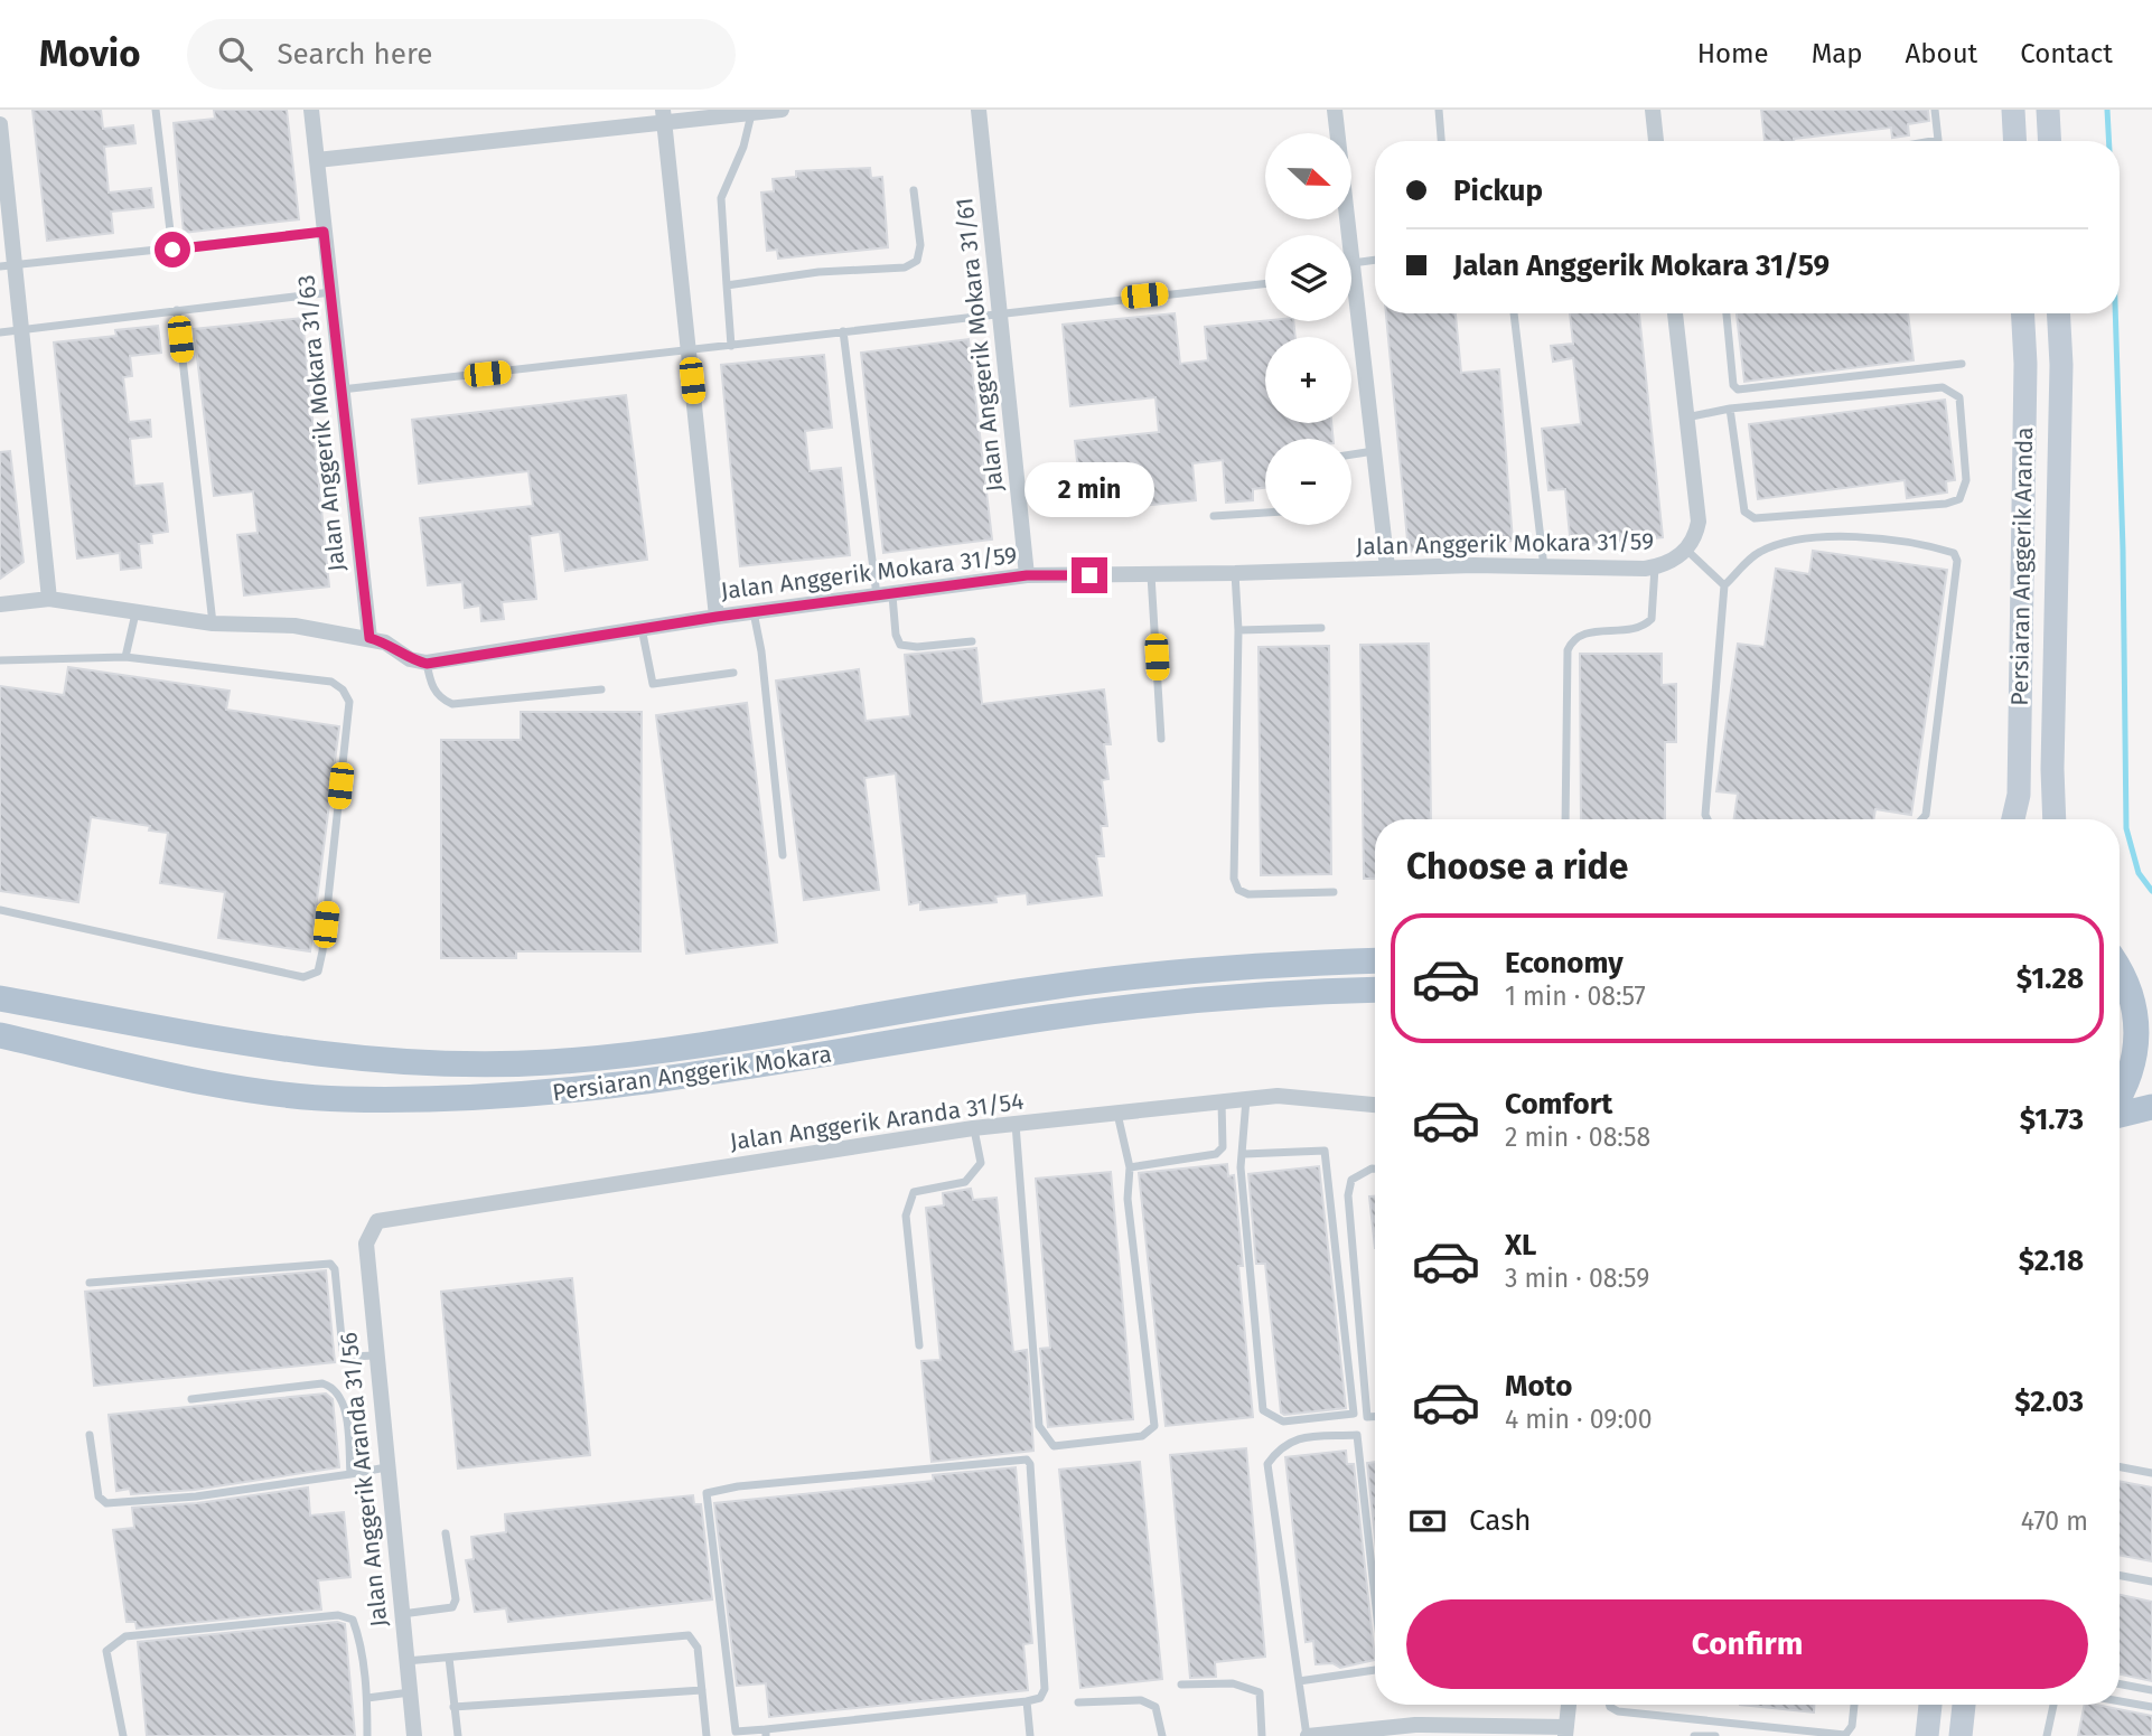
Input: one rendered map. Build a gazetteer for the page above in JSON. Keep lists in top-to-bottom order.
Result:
{
  "streets": {
    "main road": ["Persiaran Anggerik Aranda", "Persiaran Anggerik Mokara"],
    "street": [
      "Jalan Anggerik Mokara 31/61",
      "Jalan Anggerik Mokara 31/63",
      "Jalan Anggerik Mokara 31/59",
      "Jalan Anggerik Aranda 31/54",
      "Jalan Anggerik Aranda 31/56"
    ]
  },
  "crossings": [
    ["Jalan Anggerik Mokara 31/61", "Jalan Anggerik Mokara 31/59"],
    ["Jalan Anggerik Aranda 31/54", "Jalan Anggerik Aranda 31/56"]
  ],
  "north": "right",
  "page": {
    "header": "Movio",
    "search": "Search here",
    "nav": [
      "Home",
      "Map",
      "About",
      "Contact"
    ],
    "map_buttons": ["+", "−"],
    "banner": ["Pickup", "Jalan Anggerik Mokara 31/59"],
    "bubble": "2 min",
    "heading": "Choose a ride",
    "list": [
      {
        "name": "Economy",
        "note": "1 min · 08:57",
        "value": "$1.28"
      },
      {
        "name": "Comfort",
        "note": "2 min · 08:58",
        "value": "$1.73"
      },
      {
        "name": "XL",
        "note": "3 min · 08:59",
        "value": "$2.18"
      },
      {
        "name": "Moto",
        "note": "4 min · 09:00",
        "value": "$2.03"
      }
    ],
    "pay": ["Cash", "470 m"],
    "buttons": "Confirm"
  }
}
